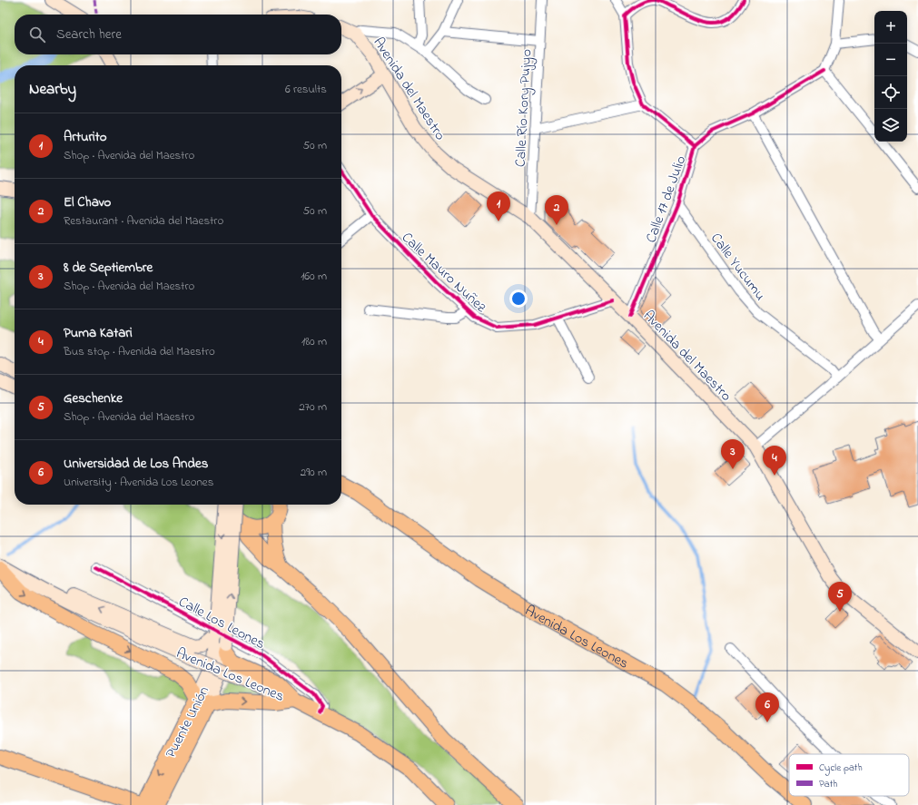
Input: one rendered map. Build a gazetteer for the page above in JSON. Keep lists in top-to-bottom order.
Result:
{
  "streets": {
    "main road": ["Avenida del Maestro", "Avenida Los Leones", "Puente Unión"],
    "street": [
      "Calle Río Kory Pujyo",
      "Calle 17 de Julio",
      "Calle Yucumu",
      "Calle Mauro Nuñez",
      "Calle Los Leones"
    ]
  },
  "crossings": [
    ["Avenida del Maestro", "Calle Río Kory Pujyo"],
    ["Avenida del Maestro", "Calle 17 de Julio"],
    ["Avenida del Maestro", "Calle Mauro Nuñez"],
    ["Calle 17 de Julio", "Calle Yucumu"],
    ["Calle Los Leones", "Avenida Los Leones"]
  ],
  "legend": ["Cycle path", "Path"],
  "page": {
    "map_buttons": ["+", "−"],
    "search": "Search here",
    "heading": ["Nearby", "6 results"],
    "list": [
      {
        "mark": "1",
        "name": "Arturito",
        "note": "Shop · Avenida del Maestro",
        "value": "50 m"
      },
      {
        "mark": "2",
        "name": "El Chavo",
        "note": "Restaurant · Avenida del Maestro",
        "value": "50 m"
      },
      {
        "mark": "3",
        "name": "8 de Septiembre",
        "note": "Shop · Avenida del Maestro",
        "value": "160 m"
      },
      {
        "mark": "4",
        "name": "Puma Katari",
        "note": "Bus stop · Avenida del Maestro",
        "value": "180 m"
      },
      {
        "mark": "5",
        "name": "Geschenke",
        "note": "Shop · Avenida del Maestro",
        "value": "270 m"
      },
      {
        "mark": "6",
        "name": "Universidad de Los Andes",
        "note": "University · Avenida Los Leones",
        "value": "290 m"
      }
    ],
    "pins": [
      "1",
      "2",
      "3",
      "4",
      "5",
      "6"
    ]
  }
}
